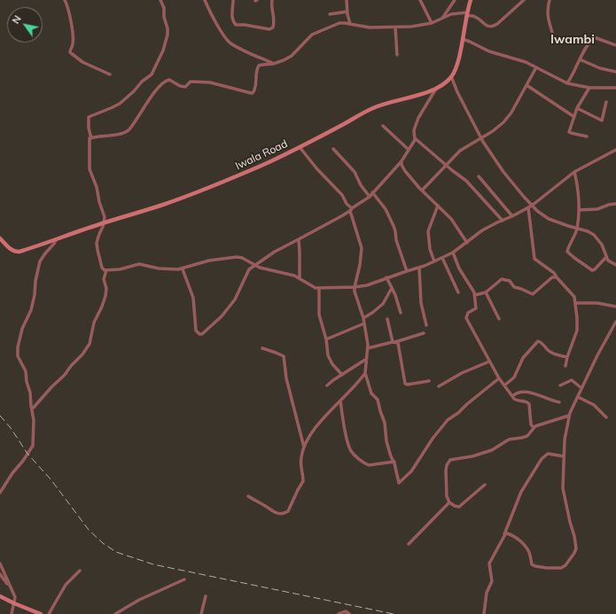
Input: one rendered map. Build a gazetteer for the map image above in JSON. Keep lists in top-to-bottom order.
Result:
{
  "streets": {
    "street": ["Iwala Road"]
  },
  "districts": ["Iwambi"],
  "north": "top left"
}
